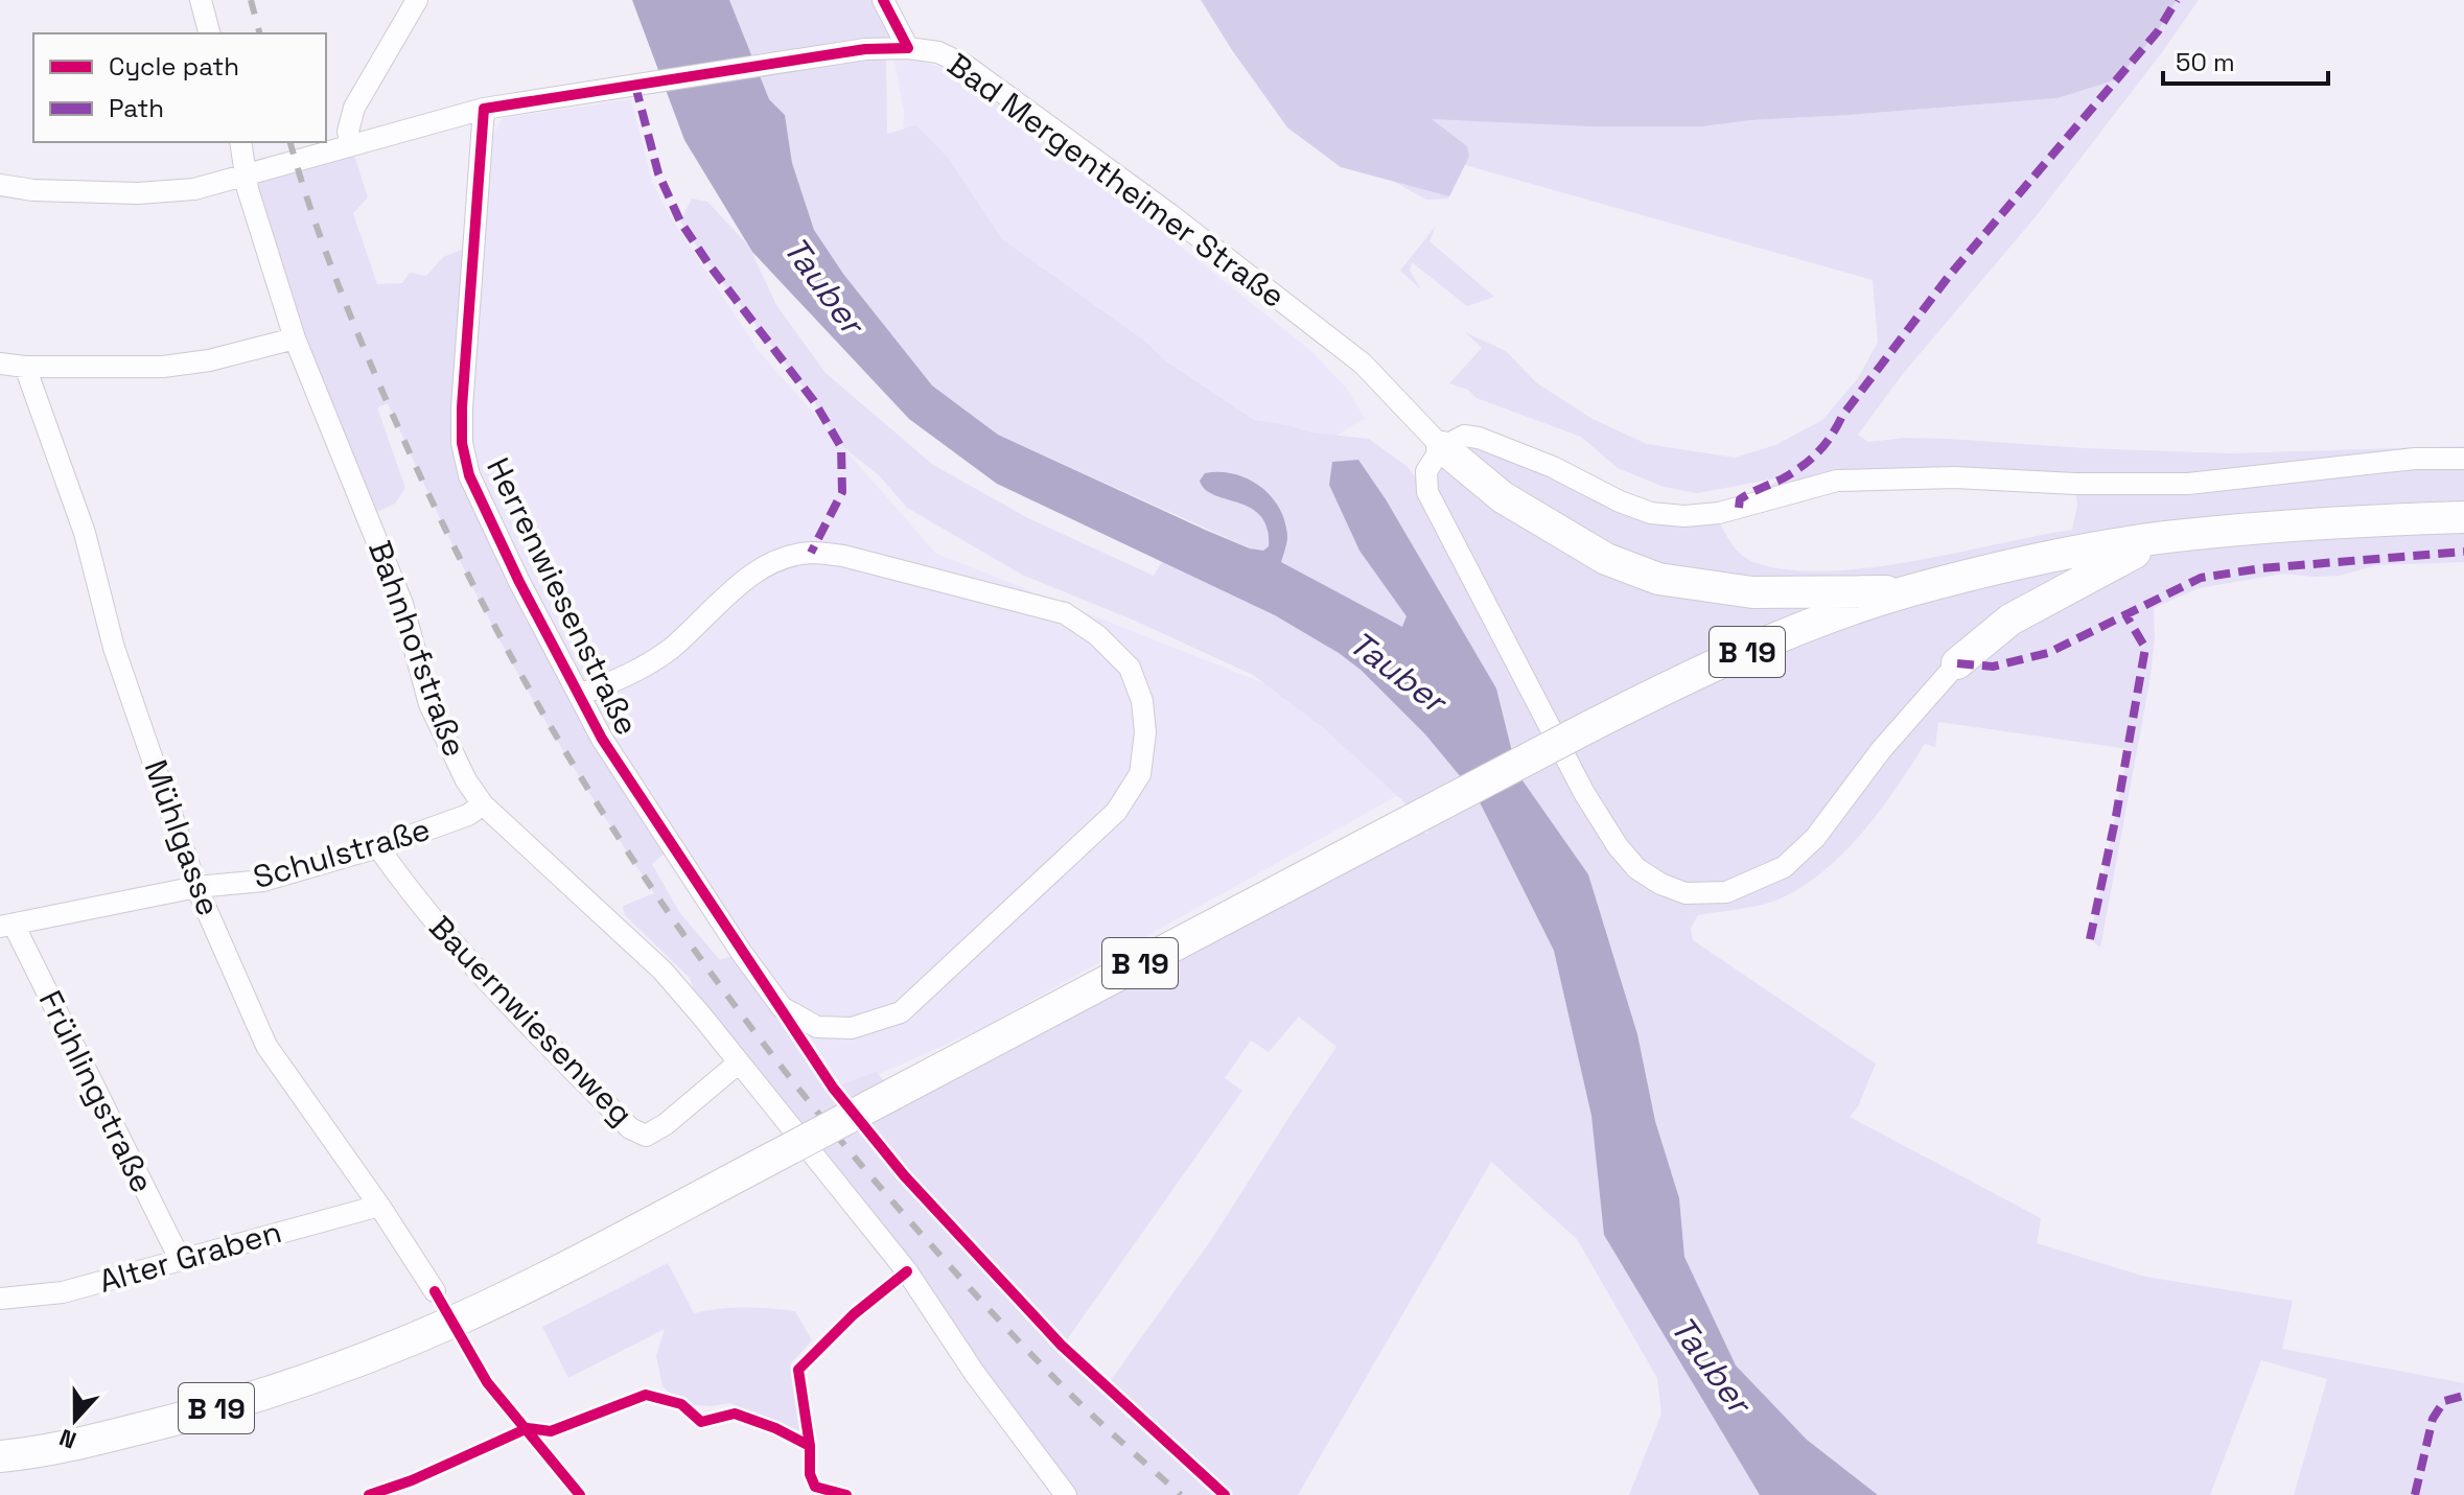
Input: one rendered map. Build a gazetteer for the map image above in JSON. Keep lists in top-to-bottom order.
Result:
{
  "streets": {
    "main road": ["B 19"],
    "street": [
      "Bad Mergentheimer Straße",
      "Herrenwiesenstraße",
      "Bahnhofstraße",
      "Mühlgasse",
      "Schulstraße",
      "Bauernwiesenweg",
      "Frühlingstraße",
      "Alter Graben"
    ]
  },
  "crossings": [
    ["Bad Mergentheimer Straße", "Herrenwiesenstraße"],
    ["Bad Mergentheimer Straße", "Bahnhofstraße"],
    ["Bahnhofstraße", "Schulstraße"],
    ["Bahnhofstraße", "Bauernwiesenweg"],
    ["Mühlgasse", "Schulstraße"],
    ["Mühlgasse", "Alter Graben"],
    ["Schulstraße", "Bauernwiesenweg"],
    ["Schulstraße", "Frühlingstraße"],
    ["Frühlingstraße", "Alter Graben"]
  ],
  "water": ["Tauber"],
  "legend": ["Cycle path", "Path"],
  "scale_bar": "50 m",
  "north": "bottom"
}
